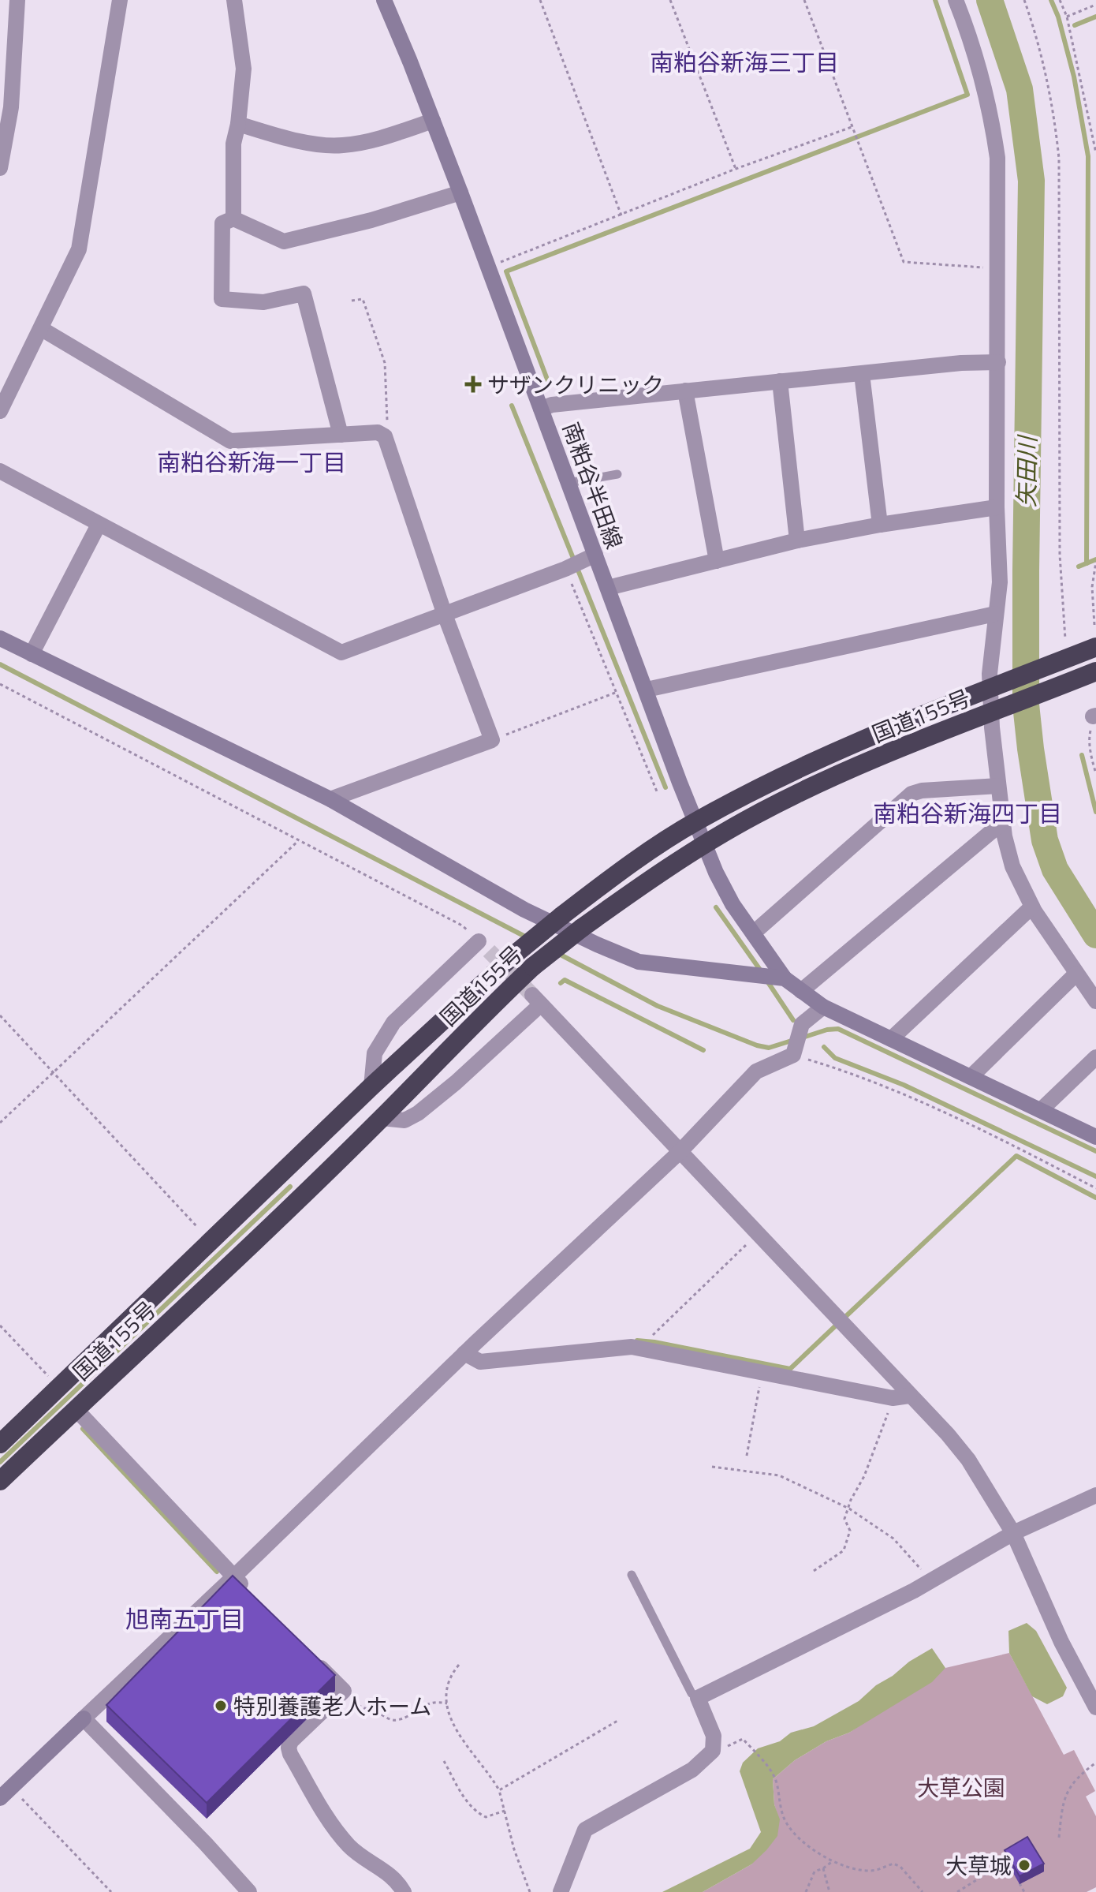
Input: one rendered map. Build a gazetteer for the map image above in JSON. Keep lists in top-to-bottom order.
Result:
{
  "streets": {
    "highway": ["国道155号"],
    "street": ["南粕谷半田線"]
  },
  "crossings": [
    ["南粕谷半田線", "国道155号"]
  ],
  "districts": [
    "南粕谷新海三丁目",
    "南粕谷新海一丁目",
    "南粕谷新海四丁目",
    "旭南五丁目"
  ],
  "water": ["矢田川"],
  "parks": ["大草公園"],
  "places": {
    "health": ["サザンクリニック"],
    "other": ["特別養護老人ホーム", "大草城"]
  }
}
